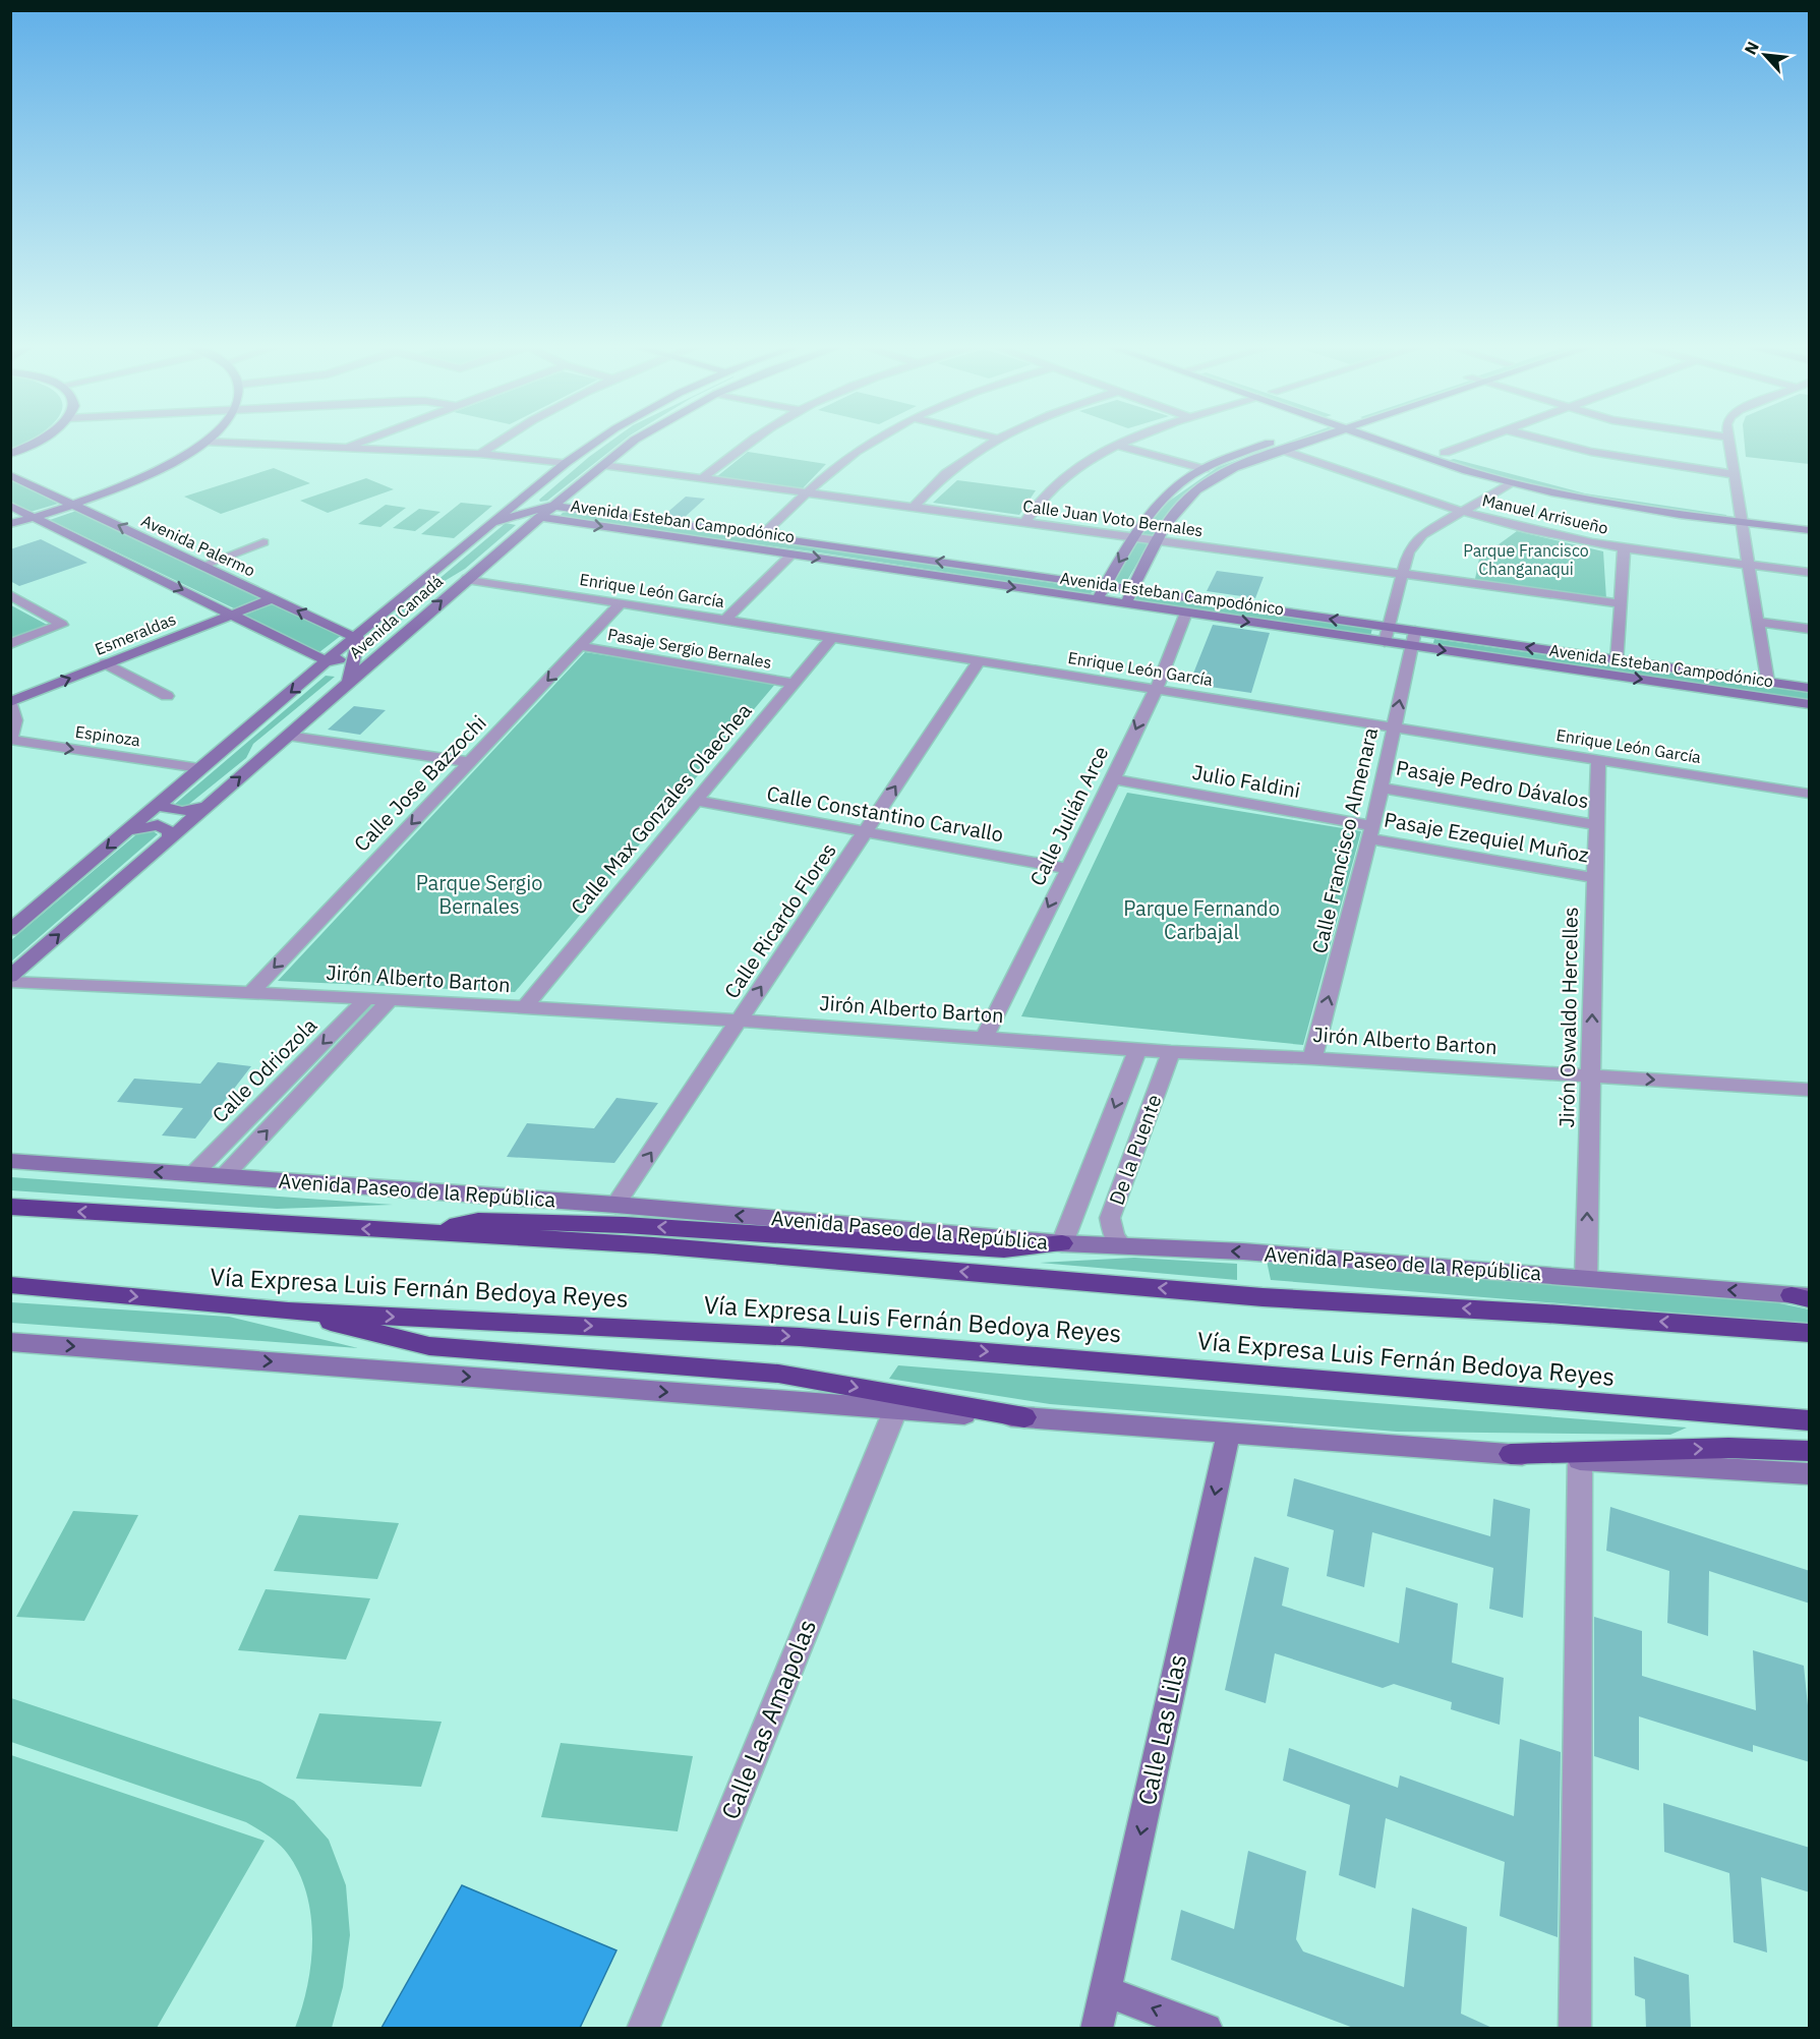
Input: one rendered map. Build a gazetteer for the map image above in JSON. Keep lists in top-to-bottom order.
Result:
{
  "streets": {
    "highway": ["Vía Expresa Luis Fernán Bedoya Reyes"],
    "street": [
      "Manuel Arrisueño",
      "Calle Juan Voto Bernales",
      "Avenida Esteban Campodónico",
      "Avenida Palermo",
      "Enrique León García",
      "Avenida Canadá",
      "Esmeraldas",
      "Pasaje Sergio Bernales",
      "Espinoza",
      "Julio Faldini",
      "Calle Jose Bazzochi",
      "Pasaje Pedro Dávalos",
      "Calle Max Gonzales Olaechea",
      "Calle Constantino Carvallo",
      "Calle Julián Arce",
      "Pasaje Ezequiel Muñoz",
      "Calle Francisco Almenara",
      "Calle Ricardo Flores",
      "Jirón Alberto Barton",
      "Jirón Oswaldo Hercelles",
      "Calle Odriozola",
      "De la Puente",
      "Avenida Paseo de la República",
      "Calle Las Amapolas",
      "Calle Las Lilas"
    ]
  },
  "crossings": [
    ["Calle Juan Voto Bernales", "Avenida Canadá"],
    ["Avenida Esteban Campodónico", "Avenida Canadá"],
    ["Avenida Esteban Campodónico", "Calle Julián Arce"],
    ["Avenida Esteban Campodónico", "Calle Francisco Almenara"],
    ["Avenida Palermo", "Avenida Canadá"],
    ["Avenida Palermo", "Esmeraldas"],
    ["Enrique León García", "Avenida Canadá"],
    ["Enrique León García", "Calle Jose Bazzochi"],
    ["Enrique León García", "Calle Max Gonzales Olaechea"],
    ["Enrique León García", "Calle Julián Arce"],
    ["Enrique León García", "Calle Francisco Almenara"],
    ["Enrique León García", "Calle Ricardo Flores"],
    ["Enrique León García", "Jirón Oswaldo Hercelles"],
    ["Avenida Canadá", "Espinoza"],
    ["Esmeraldas", "Espinoza"],
    ["Pasaje Sergio Bernales", "Calle Jose Bazzochi"],
    ["Pasaje Sergio Bernales", "Calle Max Gonzales Olaechea"],
    ["Julio Faldini", "Calle Julián Arce"],
    ["Julio Faldini", "Pasaje Ezequiel Muñoz"],
    ["Julio Faldini", "Calle Francisco Almenara"],
    ["Calle Jose Bazzochi", "Jirón Alberto Barton"],
    ["Pasaje Pedro Dávalos", "Calle Francisco Almenara"],
    ["Pasaje Pedro Dávalos", "Jirón Oswaldo Hercelles"],
    ["Calle Max Gonzales Olaechea", "Calle Constantino Carvallo"],
    ["Calle Max Gonzales Olaechea", "Jirón Alberto Barton"],
    ["Calle Constantino Carvallo", "Calle Julián Arce"],
    ["Calle Constantino Carvallo", "Calle Ricardo Flores"],
    ["Calle Julián Arce", "Jirón Alberto Barton"],
    ["Pasaje Ezequiel Muñoz", "Calle Francisco Almenara"],
    ["Pasaje Ezequiel Muñoz", "Jirón Oswaldo Hercelles"],
    ["Calle Francisco Almenara", "Jirón Alberto Barton"],
    ["Calle Ricardo Flores", "Jirón Alberto Barton"],
    ["Calle Ricardo Flores", "Avenida Paseo de la República"],
    ["Jirón Alberto Barton", "Jirón Oswaldo Hercelles"],
    ["Jirón Alberto Barton", "Calle Odriozola"],
    ["Jirón Alberto Barton", "De la Puente"],
    ["Jirón Oswaldo Hercelles", "Avenida Paseo de la República"],
    ["Calle Odriozola", "Avenida Paseo de la República"],
    ["De la Puente", "Avenida Paseo de la República"]
  ],
  "one_way": [
    "Calle Jose Bazzochi",
    "Calle Julián Arce",
    "Calle Francisco Almenara",
    "Calle Ricardo Flores",
    "Jirón Oswaldo Hercelles",
    "Avenida Paseo de la República",
    "Calle Las Lilas"
  ],
  "parks": ["Parque Francisco Changanaqui", "Parque Sergio Bernales", "Parque Fernando Carbajal"],
  "north": "top left"
}
